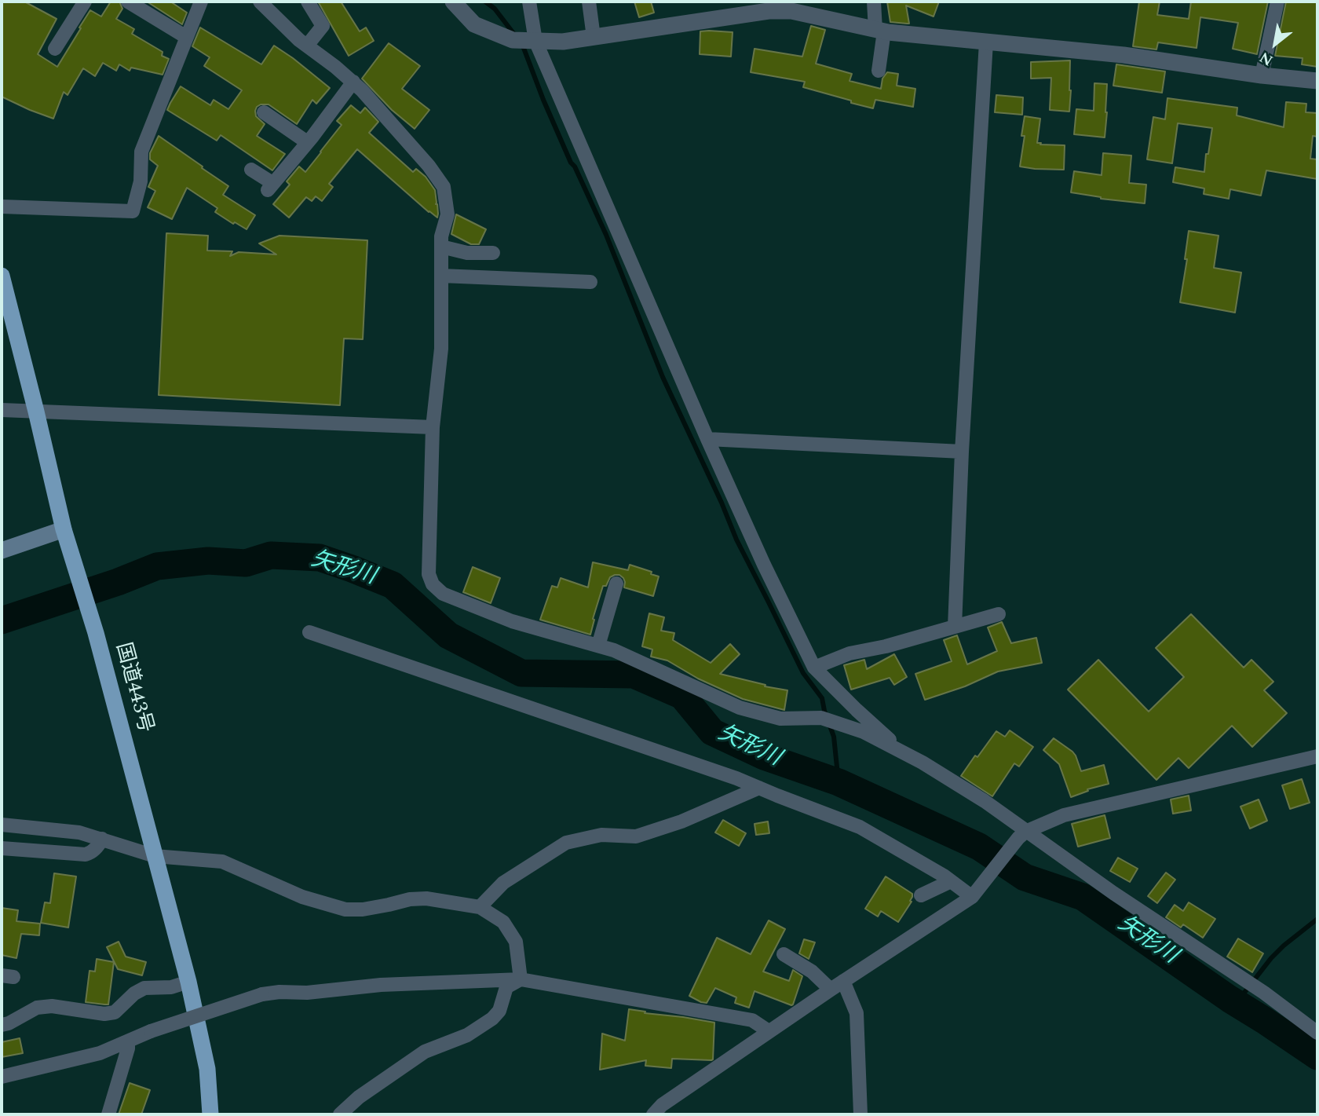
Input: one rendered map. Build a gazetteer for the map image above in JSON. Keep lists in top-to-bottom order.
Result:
{
  "streets": {
    "highway": ["国道443号"]
  },
  "water": ["矢形川"],
  "north": "bottom left"
}
